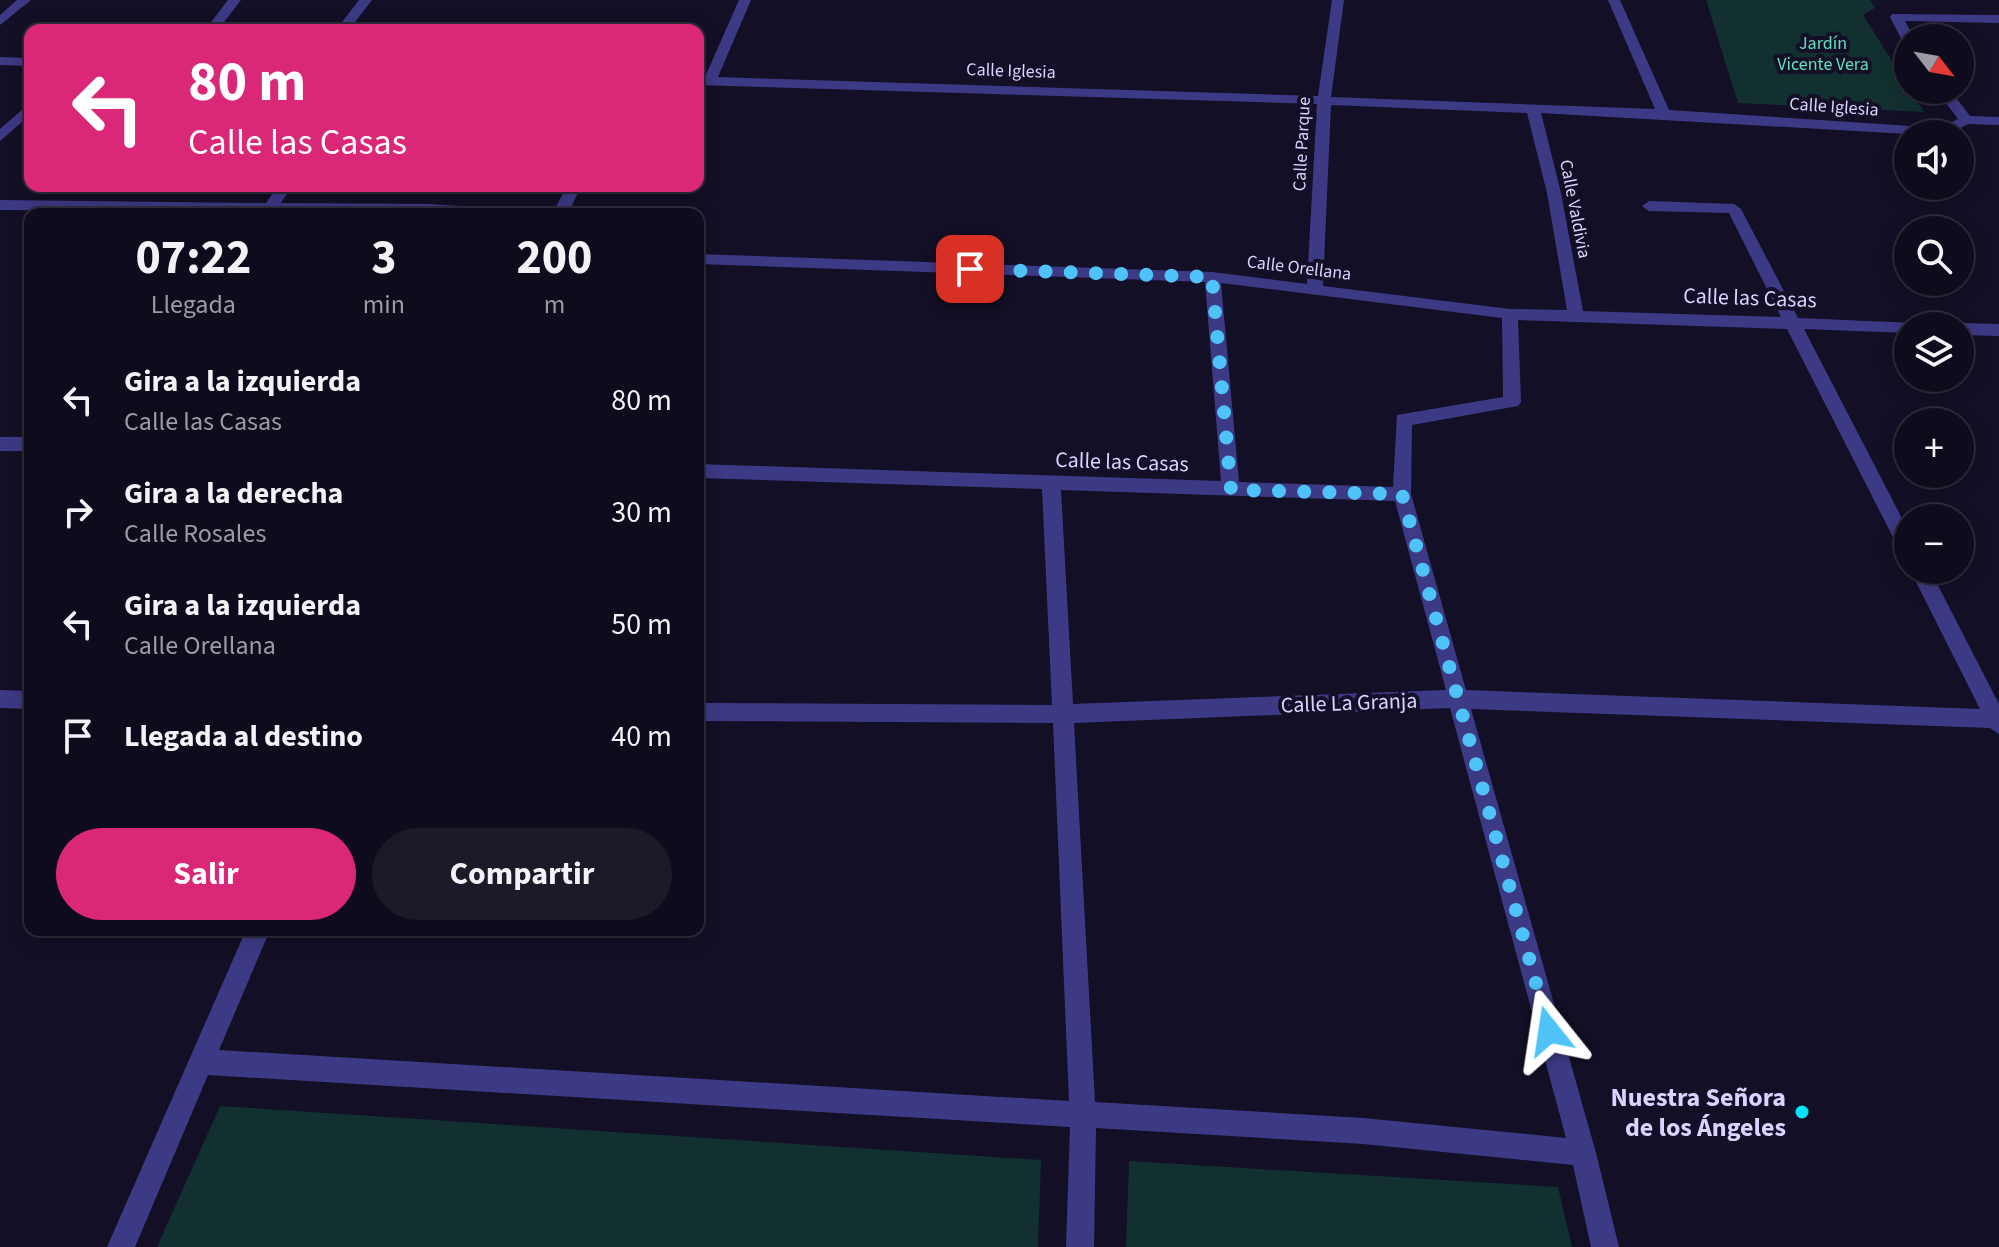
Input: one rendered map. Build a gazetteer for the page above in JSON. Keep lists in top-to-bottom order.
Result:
{
  "streets": {
    "street": [
      "Calle Iglesia",
      "Calle Parque",
      "Calle Valdivia",
      "Calle Orellana",
      "Calle las Casas",
      "Calle La Granja"
    ]
  },
  "crossings": [
    ["Calle Iglesia", "Calle Parque"],
    ["Calle Iglesia", "Calle Valdivia"],
    ["Calle Parque", "Calle Orellana"],
    ["Calle Valdivia", "Calle las Casas"],
    ["Calle Orellana", "Calle las Casas"]
  ],
  "parks": ["Jardín Vicente Vera"],
  "places": ["Nuestra Señora de los Ángeles"],
  "north": "bottom right",
  "page": {
    "map_buttons": ["+", "−"],
    "turn": ["80 m", "Calle las Casas"],
    "eta": [
      "07:22",
      "Llegada",
      "3",
      "min",
      "200",
      "m"
    ],
    "list": [
      {
        "name": "Gira a la izquierda",
        "note": "Calle las Casas",
        "value": "80 m"
      },
      {
        "name": "Gira a la derecha",
        "note": "Calle Rosales",
        "value": "30 m"
      },
      {
        "name": "Gira a la izquierda",
        "note": "Calle Orellana",
        "value": "50 m"
      },
      {
        "name": "Llegada al destino",
        "value": "40 m"
      }
    ],
    "buttons": ["Salir", "Compartir"]
  }
}
